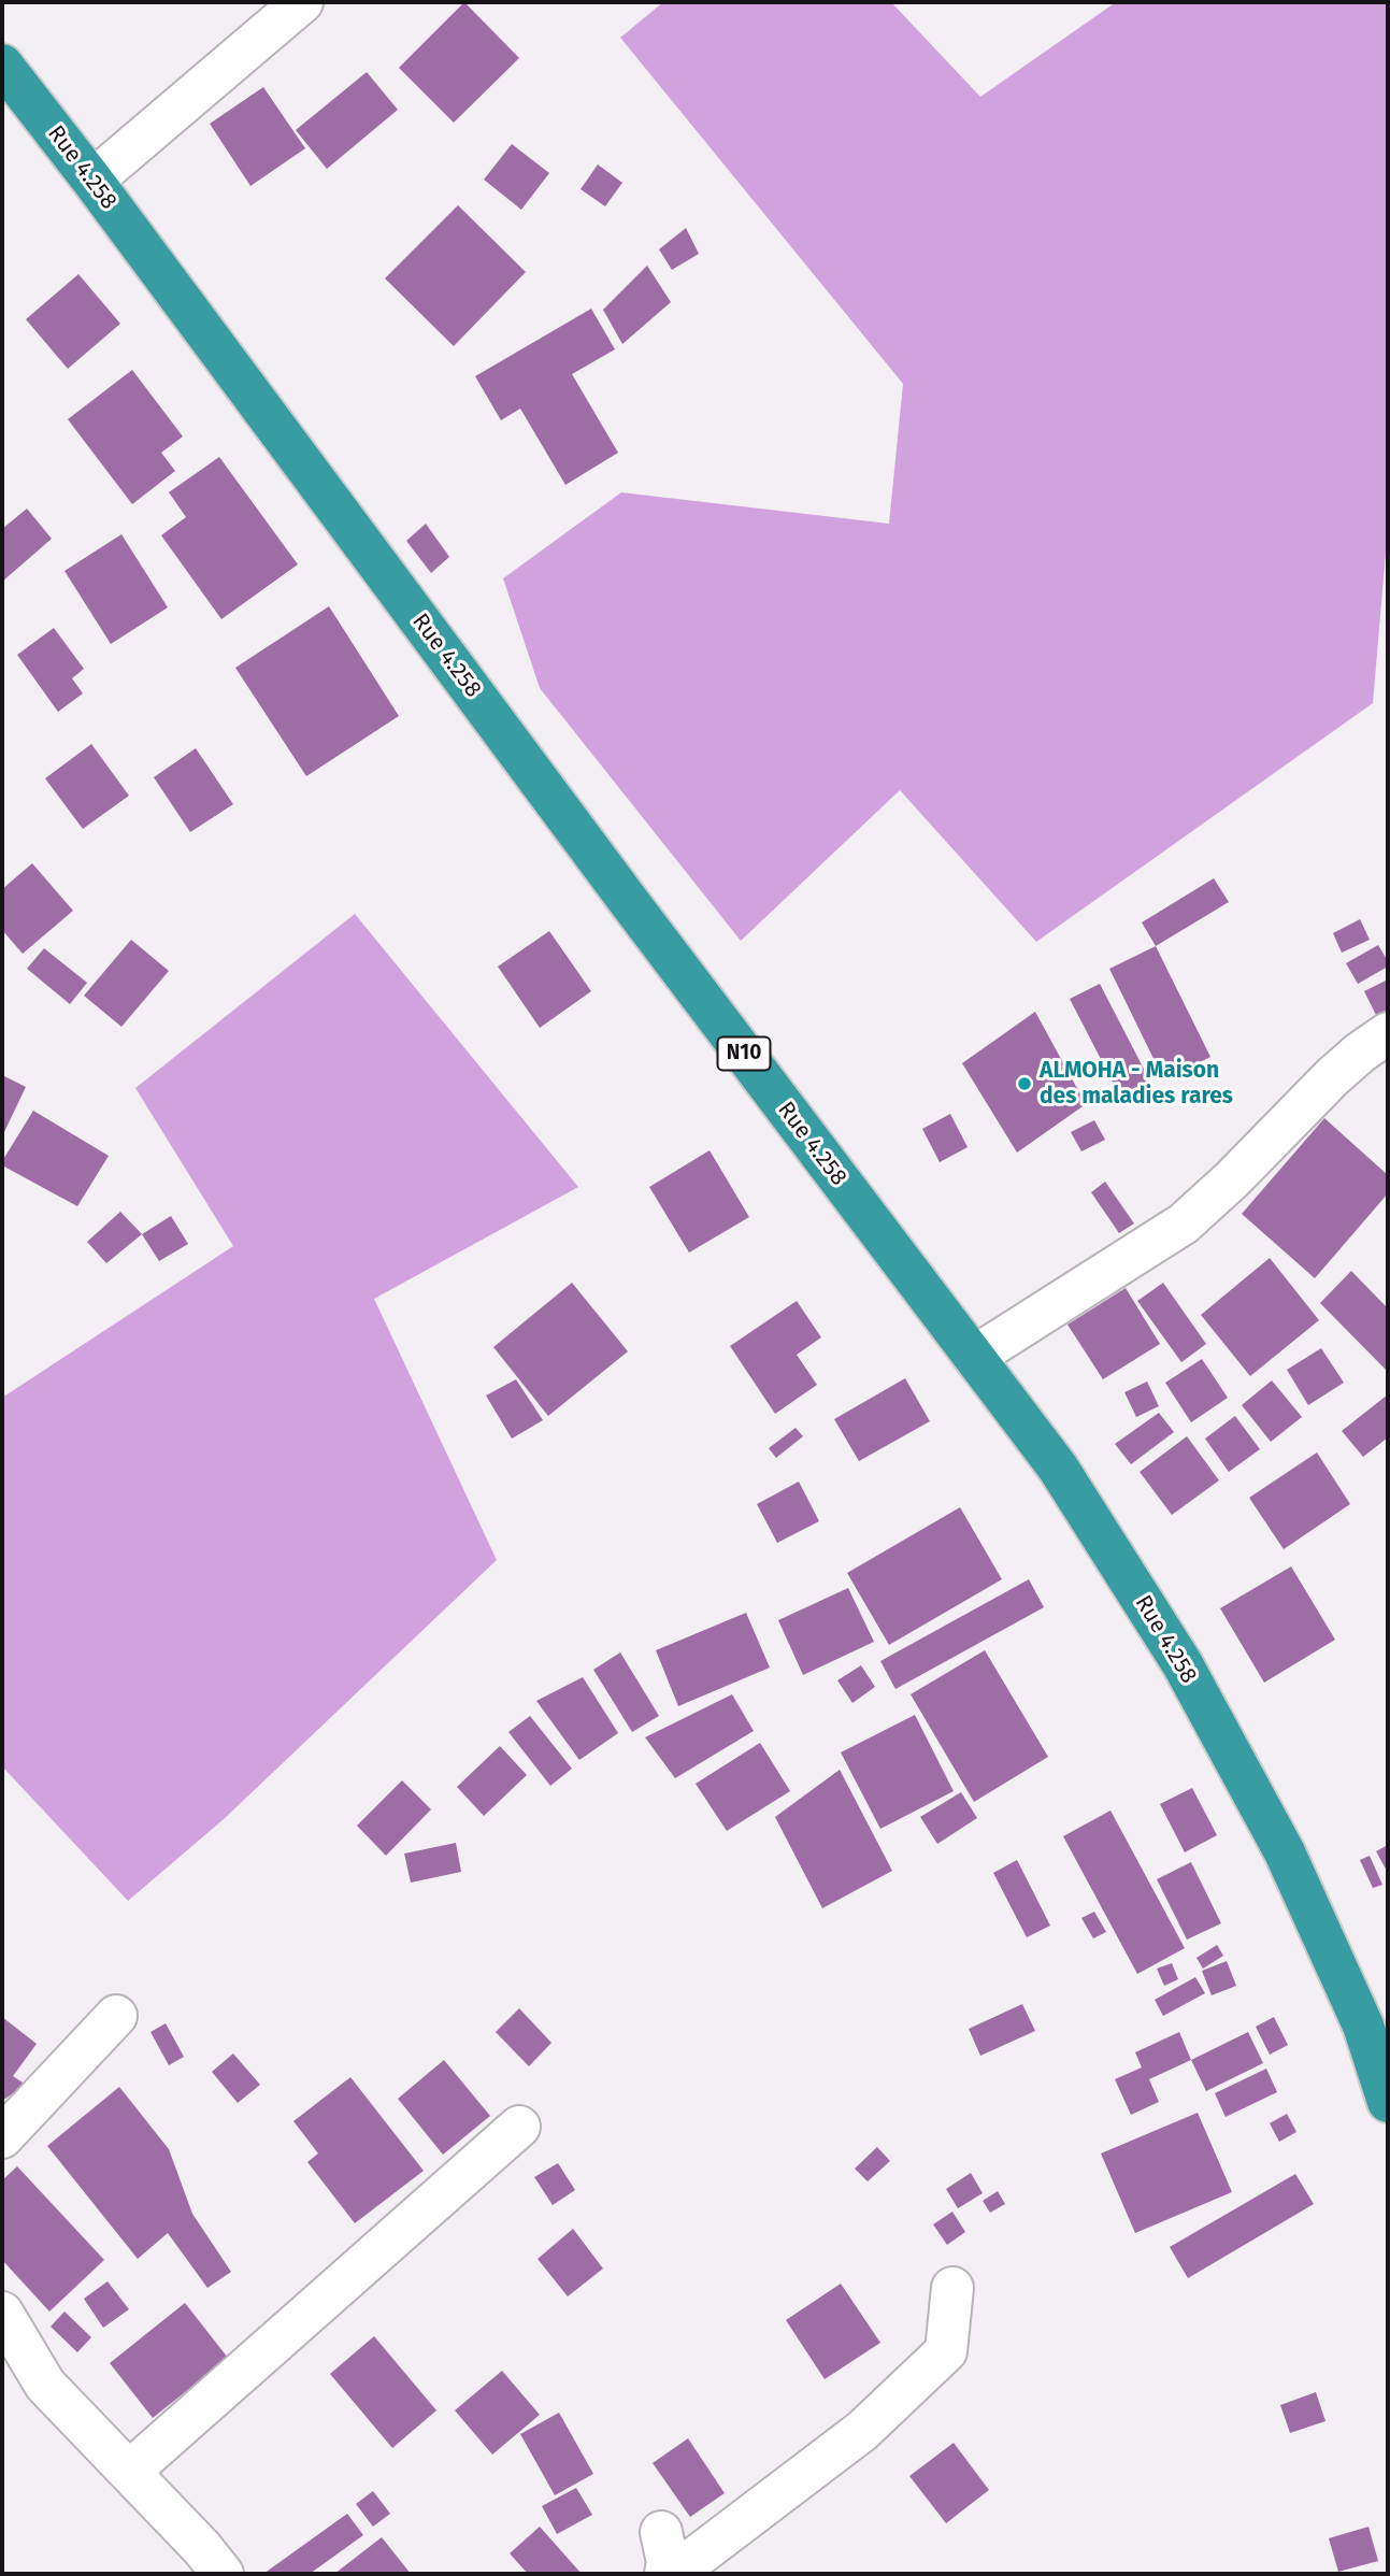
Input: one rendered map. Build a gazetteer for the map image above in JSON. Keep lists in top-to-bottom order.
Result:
{
  "streets": {
    "highway": ["Rue 4.258", "N10"]
  },
  "places": ["ALMOHA - Maison des maladies rares"]
}
